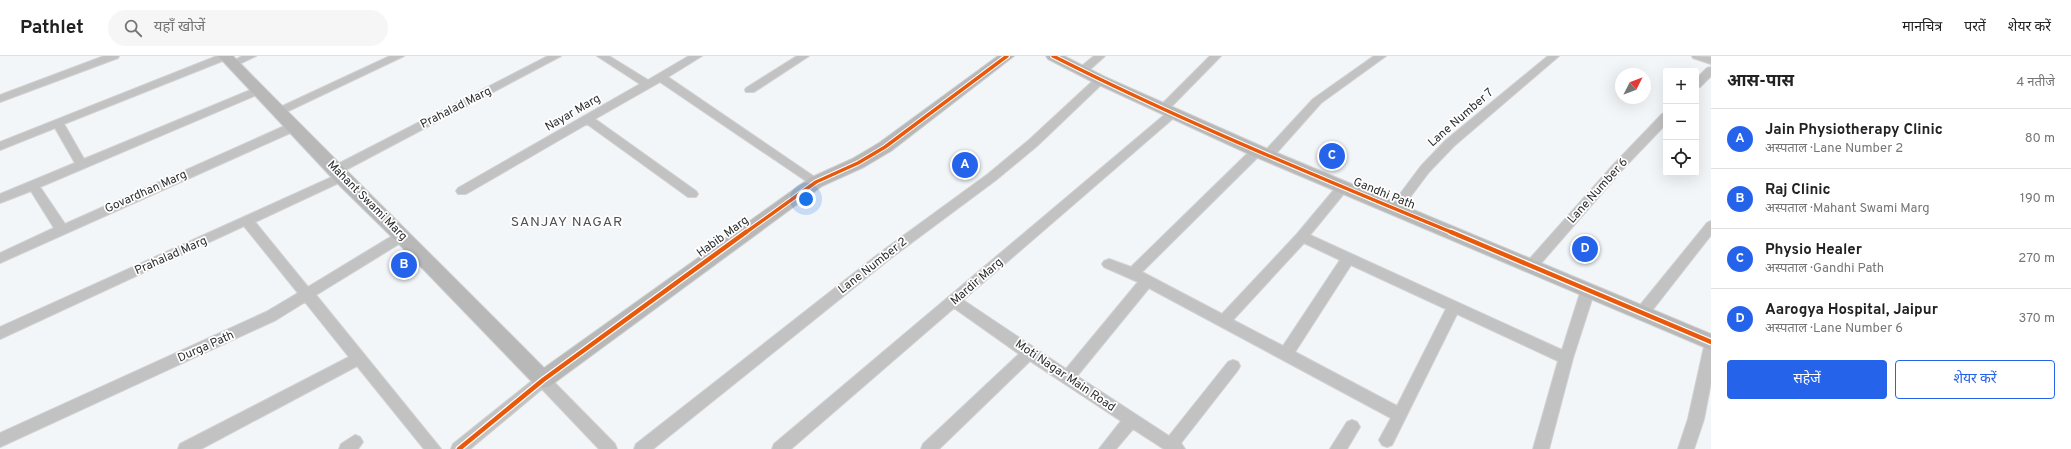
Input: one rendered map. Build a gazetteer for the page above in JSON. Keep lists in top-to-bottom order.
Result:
{
  "streets": {
    "street": [
      "Prahalad Marg",
      "Nayar Marg",
      "Lane Number 7",
      "Lane Number 6",
      "Govardhan Marg",
      "Gandhi Path",
      "Mahant Swami Marg",
      "Habib Marg",
      "Lane Number 2",
      "Mardir Marg",
      "Durga Path",
      "Moti Nagar Main Road"
    ]
  },
  "crossings": [
    ["Prahalad Marg", "Mahant Swami Marg"],
    ["Lane Number 7", "Gandhi Path"],
    ["Lane Number 6", "Gandhi Path"],
    ["Govardhan Marg", "Mahant Swami Marg"],
    ["Gandhi Path", "Lane Number 2"],
    ["Gandhi Path", "Mardir Marg"],
    ["Mahant Swami Marg", "Habib Marg"],
    ["Mahant Swami Marg", "Durga Path"],
    ["Mardir Marg", "Moti Nagar Main Road"]
  ],
  "districts": ["SANJAY NAGAR"],
  "north": "top right",
  "page": {
    "header": "Pathlet",
    "search": "यहाँ खोजें",
    "nav": ["मानचित्र", "परतें", "शेयर करें"],
    "heading": ["आस-पास", "4 नतीजे"],
    "map_buttons": ["+", "−"],
    "list": [
      {
        "mark": "A",
        "name": "Jain Physiotherapy Clinic",
        "note": "अस्पताल · Lane Number 2",
        "value": "80 m"
      },
      {
        "mark": "B",
        "name": "Raj Clinic",
        "note": "अस्पताल · Mahant Swami Marg",
        "value": "190 m"
      },
      {
        "mark": "C",
        "name": "Physio Healer",
        "note": "अस्पताल · Gandhi Path",
        "value": "270 m"
      },
      {
        "mark": "D",
        "name": "Aarogya Hospital, Jaipur",
        "note": "अस्पताल · Lane Number 6",
        "value": "370 m"
      }
    ],
    "pins": [
      "C",
      "A",
      "D",
      "B"
    ],
    "buttons": ["सहेजें", "शेयर करें"]
  }
}
